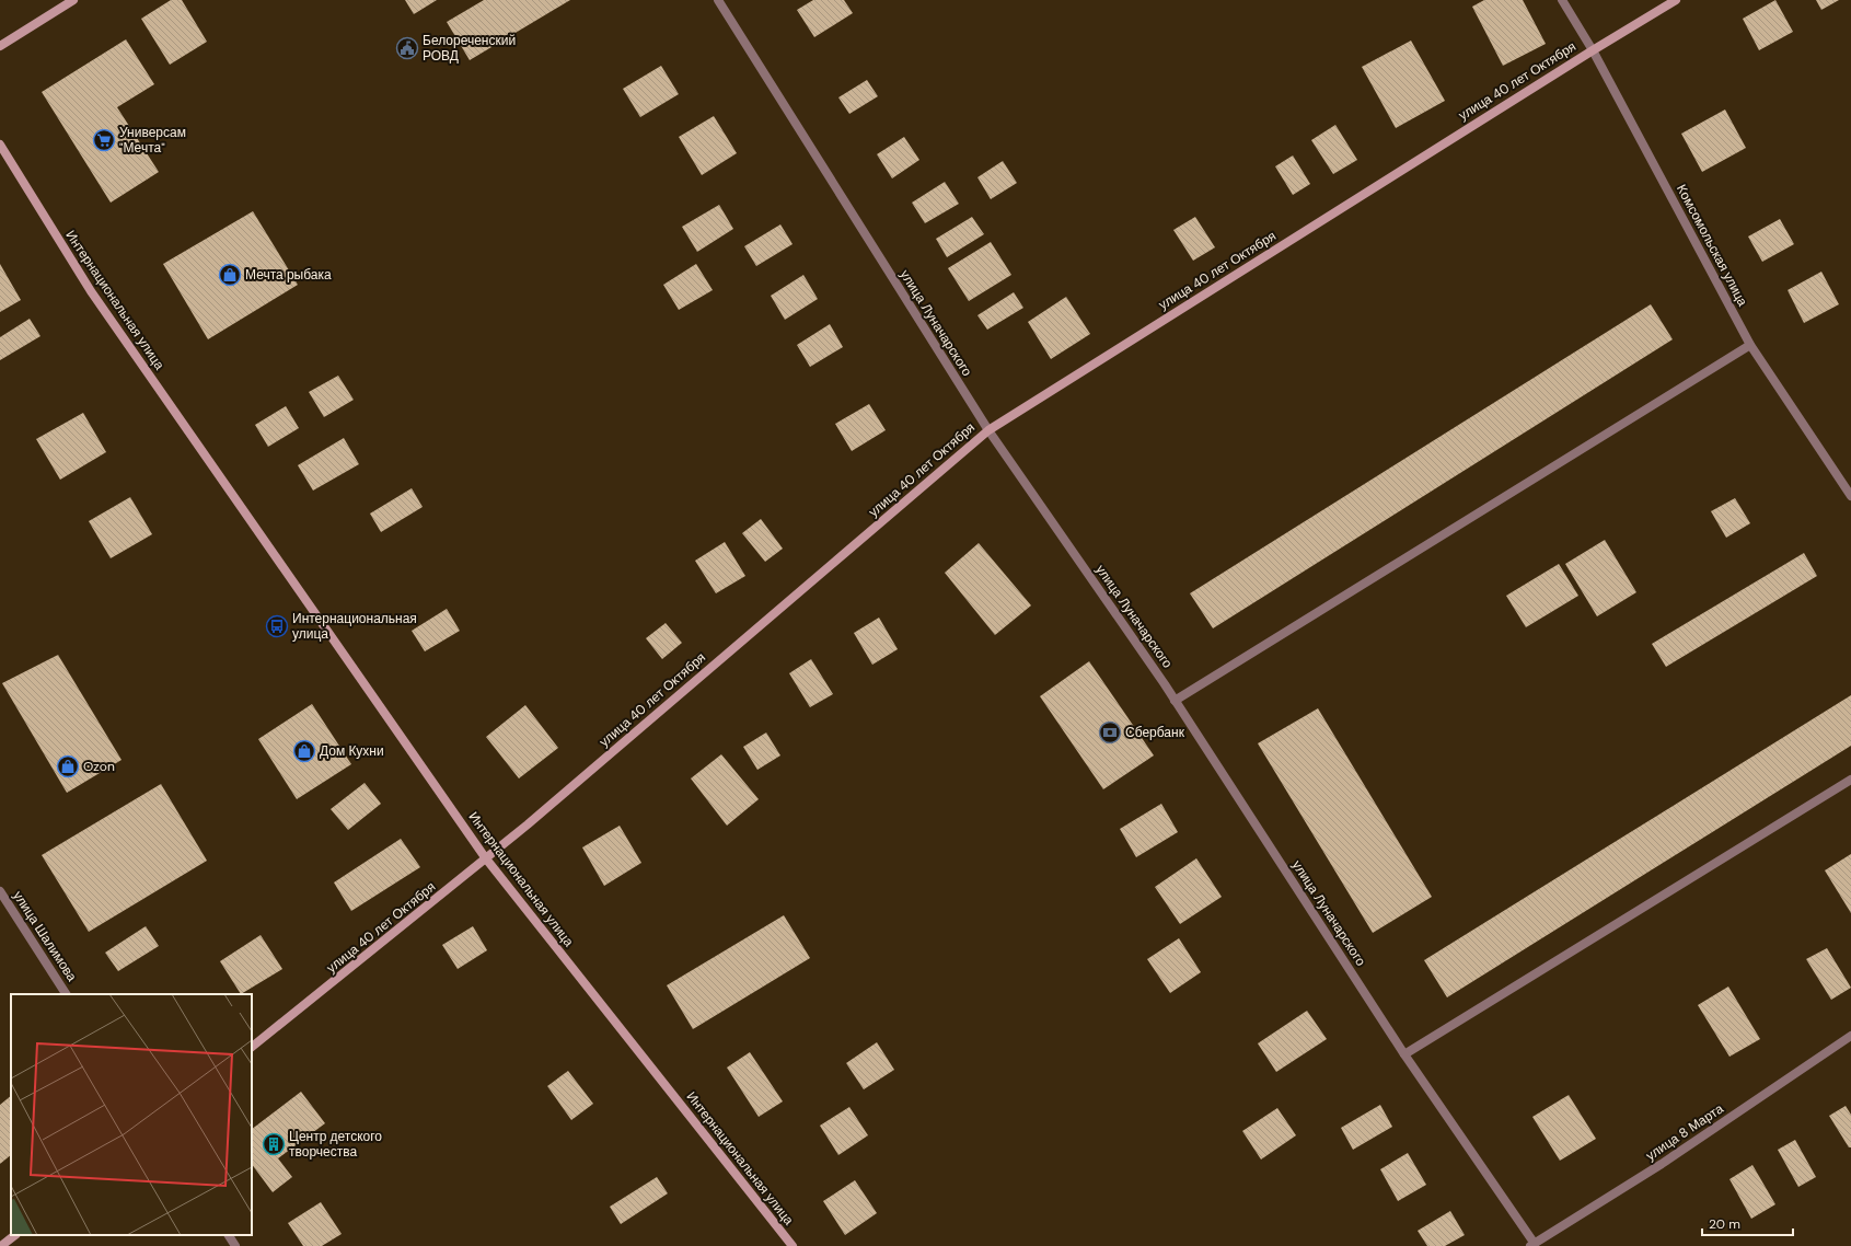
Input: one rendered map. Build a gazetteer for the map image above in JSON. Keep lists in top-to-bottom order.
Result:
{
  "streets": {
    "street": [
      "улица 40 лет Октября",
      "Комсомольская улица",
      "Интернациональная улица",
      "улица Луначарского",
      "улица Шалимова",
      "улица 8 Марта"
    ]
  },
  "crossings": [
    ["улица 40 лет Октября", "Комсомольская улица"],
    ["улица 40 лет Октября", "Интернациональная улица"],
    ["улица 40 лет Октября", "улица Луначарского"],
    ["улица Луначарского", "улица 8 Марта"]
  ],
  "places": {
    "public building": ["Белореченский РОВД"],
    "supermarket": ["Универсам \"Мечта\""],
    "shop": ["Мечта рыбака", "Дом Кухни", "Ozon"],
    "bus stop": ["Интернациональная улица"],
    "bank": ["Сбербанк"],
    "building": ["Центр детского творчества"]
  },
  "scale_bar": "20 m"
}
